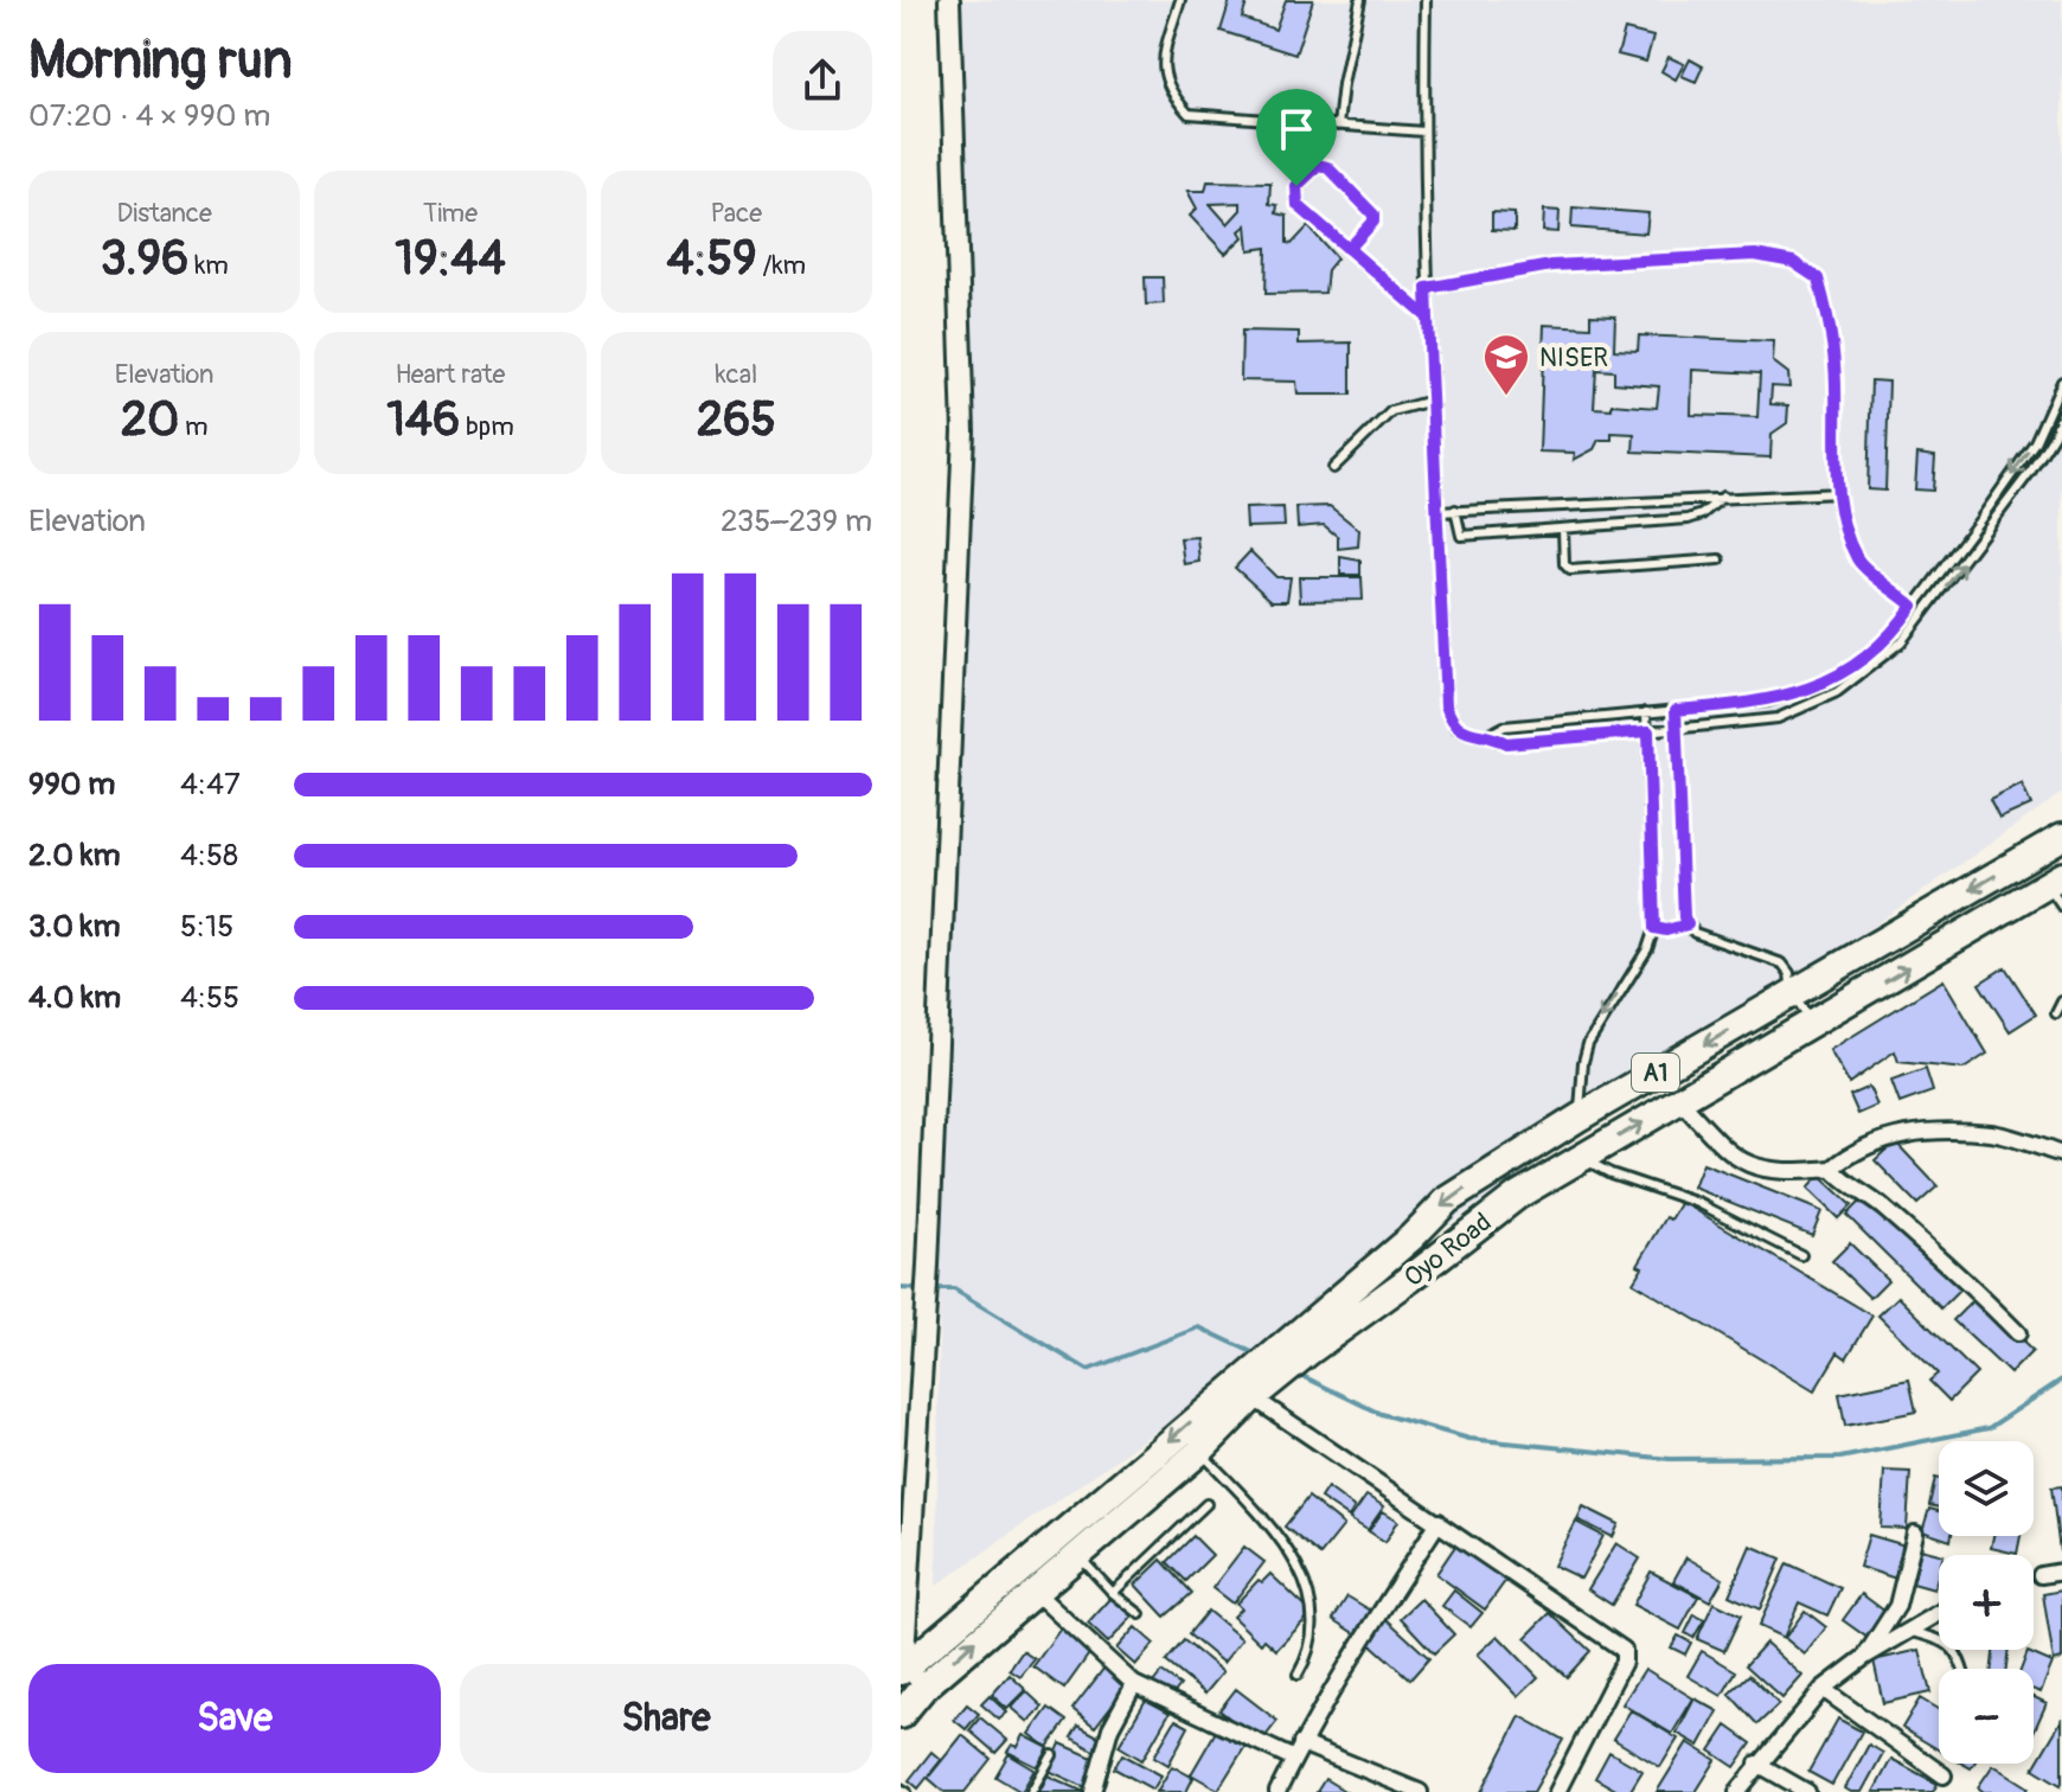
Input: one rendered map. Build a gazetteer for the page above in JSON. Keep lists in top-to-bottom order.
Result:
{
  "streets": {
    "highway": ["A1", "Oyo Road"]
  },
  "places": {
    "school or university": ["NISER"]
  },
  "page": {
    "heading": ["Morning run", "07:20 · 4 × 990 m"],
    "stats": [
      ["Distance", "3.96 km"],
      ["Time", "19:44"],
      ["Pace", "4:59 /km"],
      ["Elevation", "20 m"],
      ["Heart rate", "146 bpm"],
      ["kcal", "265"]
    ],
    "chart": ["Elevation", "235–239 m"],
    "list": [
      {
        "name": "990 m",
        "note": "4:47"
      },
      {
        "name": "2.0 km",
        "note": "4:58"
      },
      {
        "name": "3.0 km",
        "note": "5:15"
      },
      {
        "name": "4.0 km",
        "note": "4:55"
      }
    ],
    "map_buttons": ["+", "−"],
    "buttons": ["Save", "Share"]
  }
}
